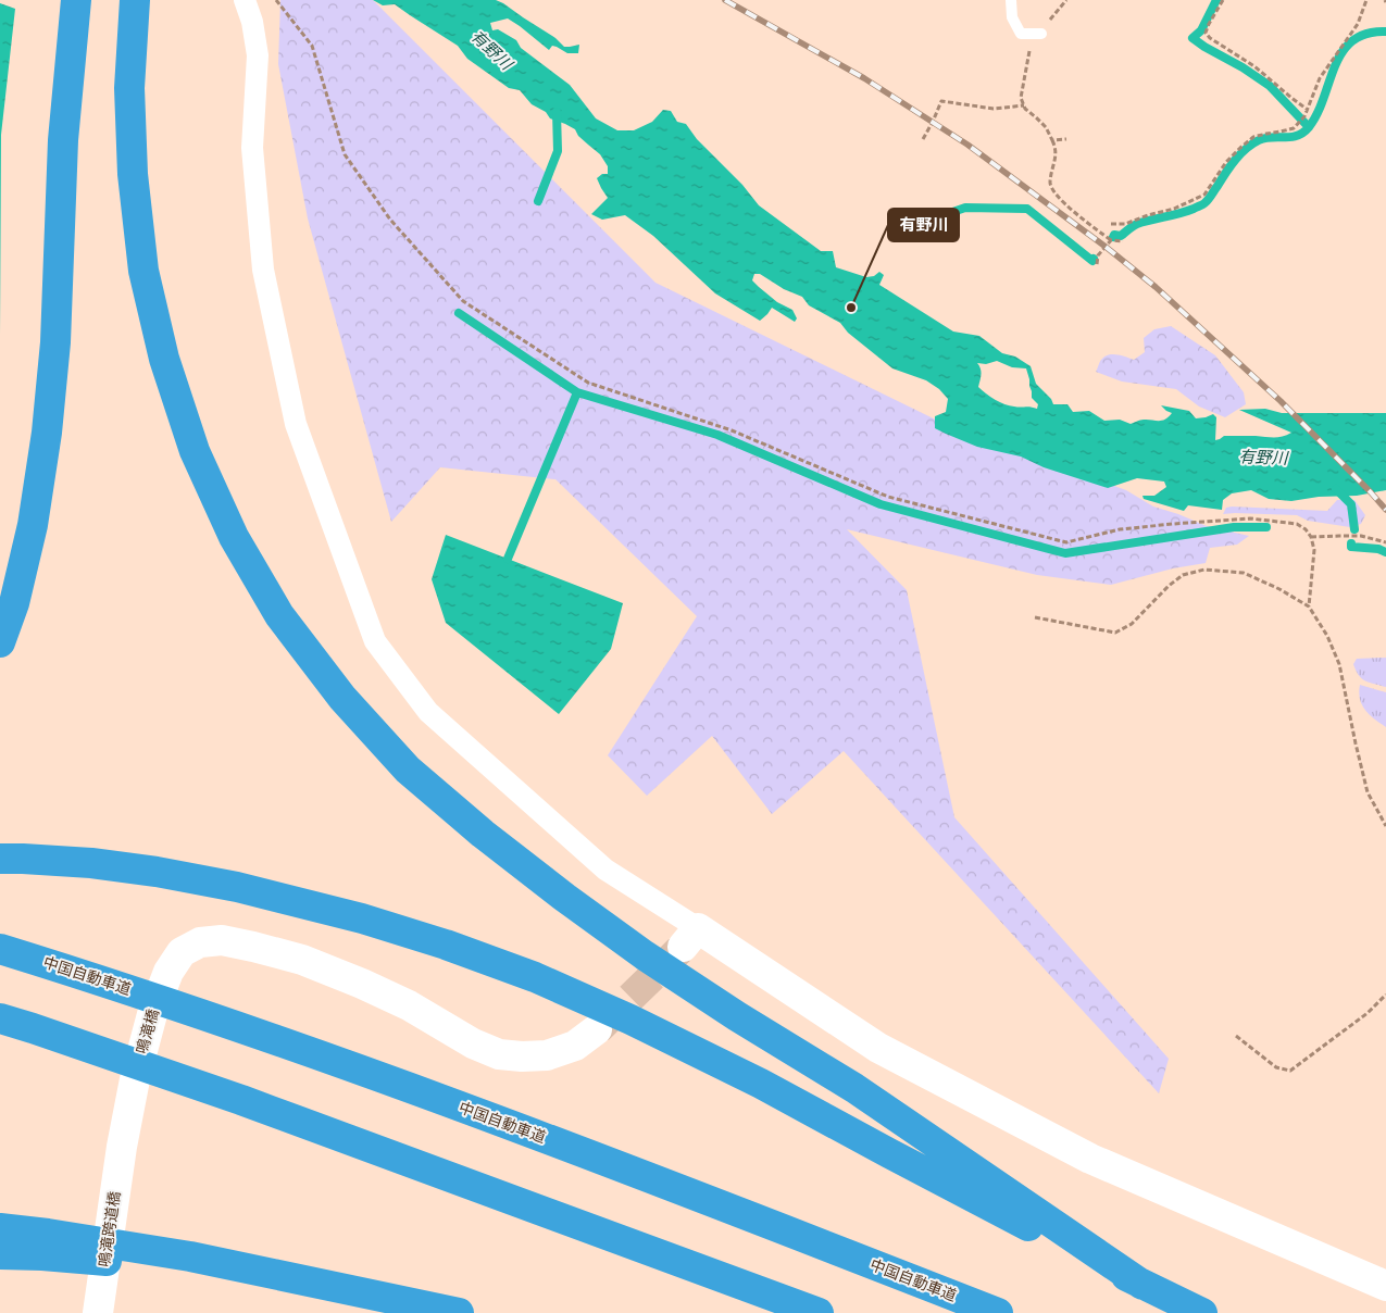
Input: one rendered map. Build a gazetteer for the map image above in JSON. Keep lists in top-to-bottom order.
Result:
{
  "streets": {
    "highway": ["中国自動車道"],
    "street": ["鳴滝橋", "鳴滝跨道橋"]
  },
  "crossings": [
    ["鳴滝橋", "鳴滝跨道橋"]
  ],
  "water": ["有野川"],
  "places": ["有野川"]
}
